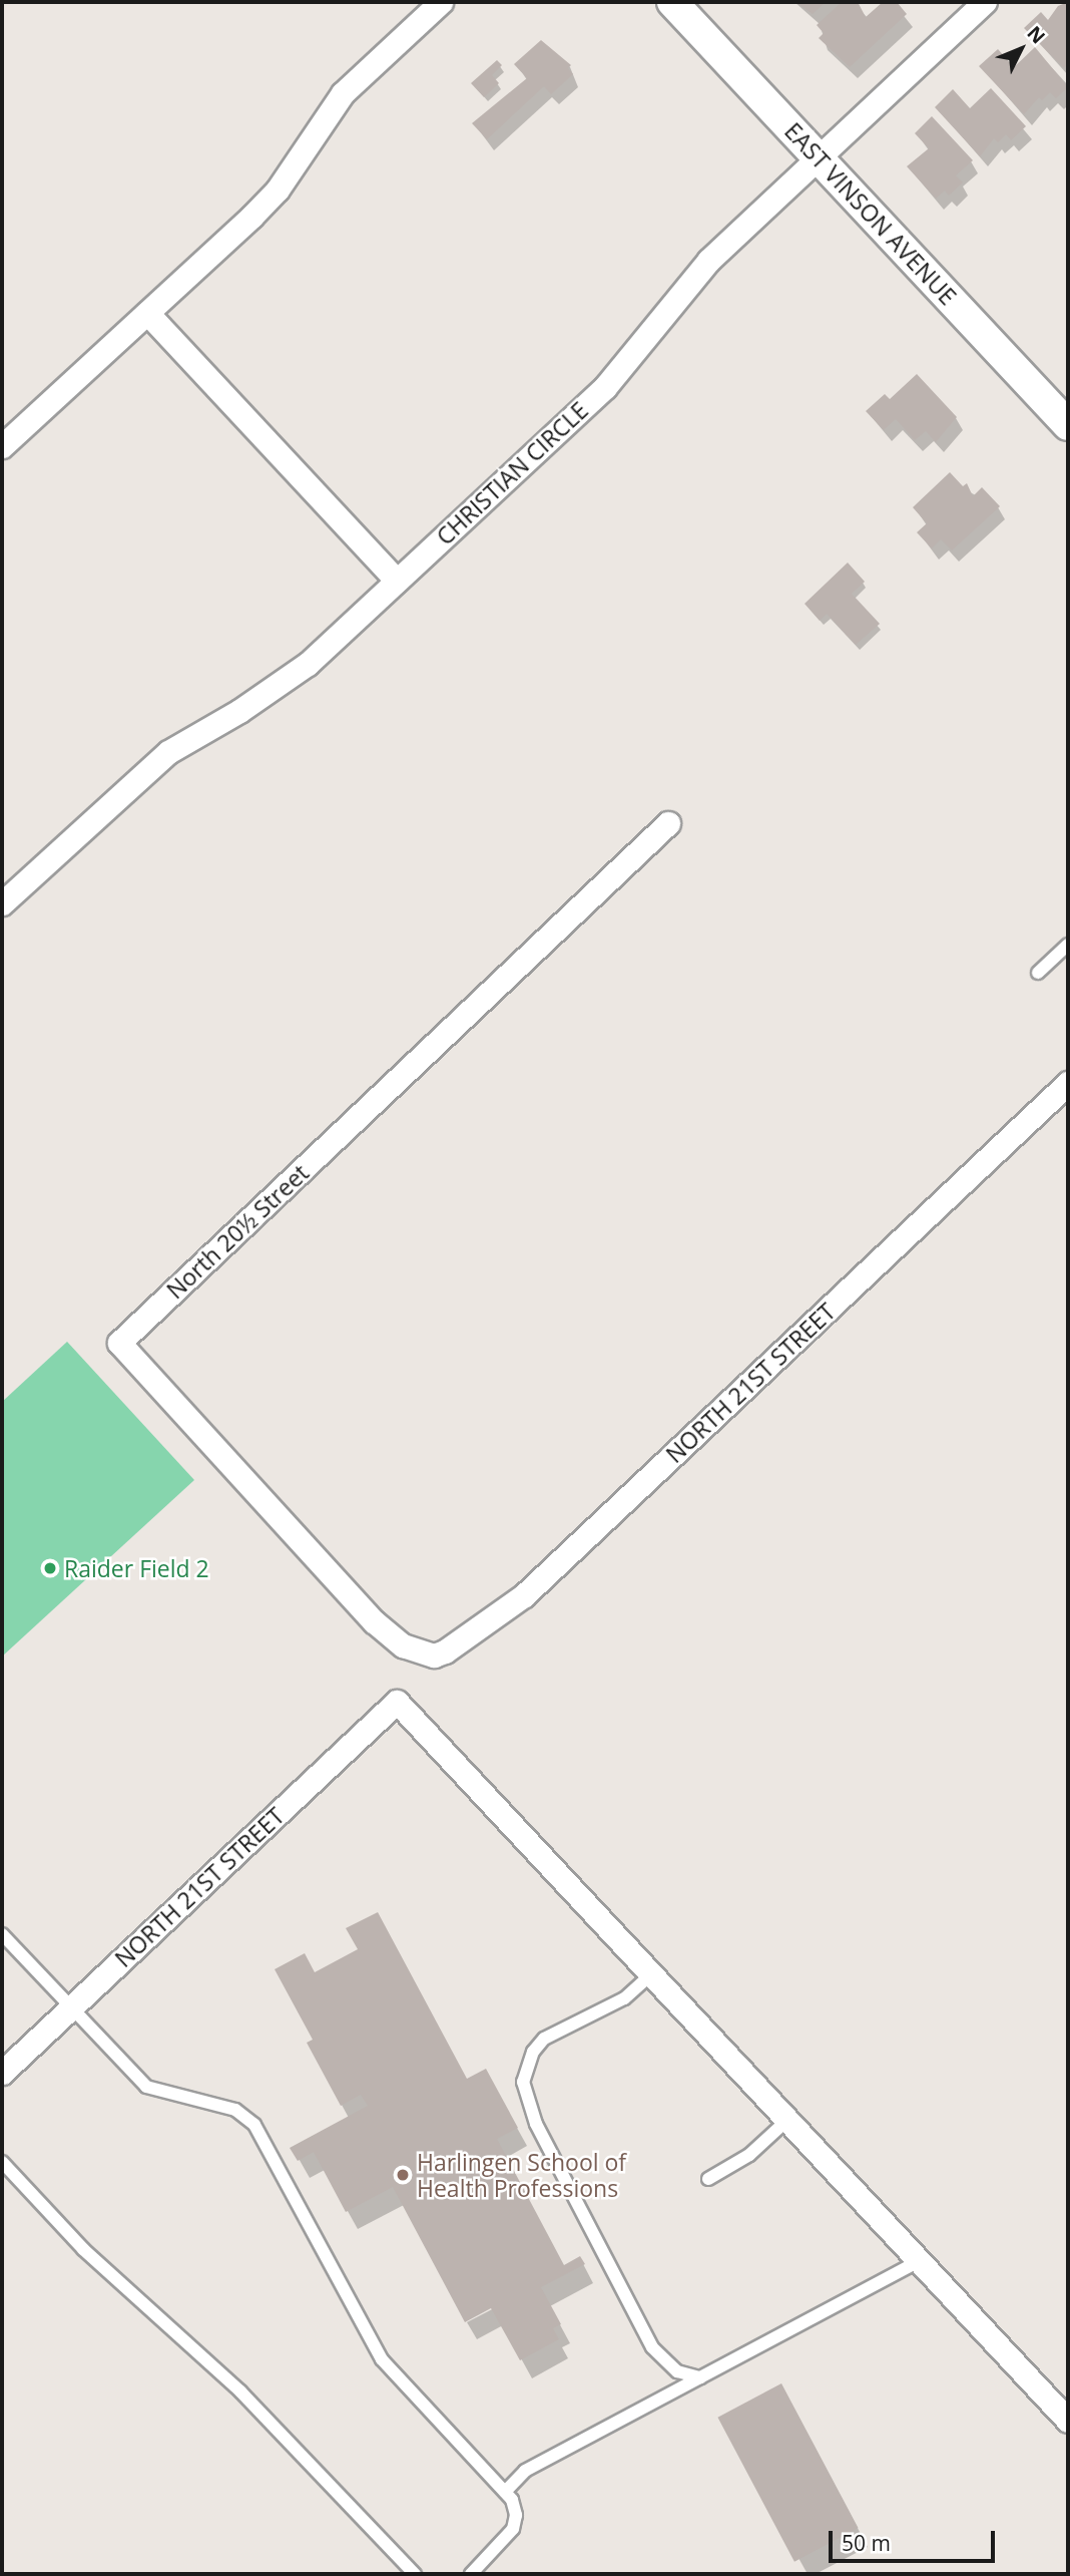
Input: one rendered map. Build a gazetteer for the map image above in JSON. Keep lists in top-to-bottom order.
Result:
{
  "streets": {
    "street": [
      "EAST VINSON AVENUE",
      "CHRISTIAN CIRCLE",
      "North 20½ Street",
      "NORTH 21ST STREET"
    ]
  },
  "crossings": [
    ["EAST VINSON AVENUE", "CHRISTIAN CIRCLE"],
    ["North 20½ Street", "NORTH 21ST STREET"]
  ],
  "places": ["Raider Field 2", "Harlingen School of Health Professions"],
  "scale_bar": "50 m",
  "north": "top right"
}
